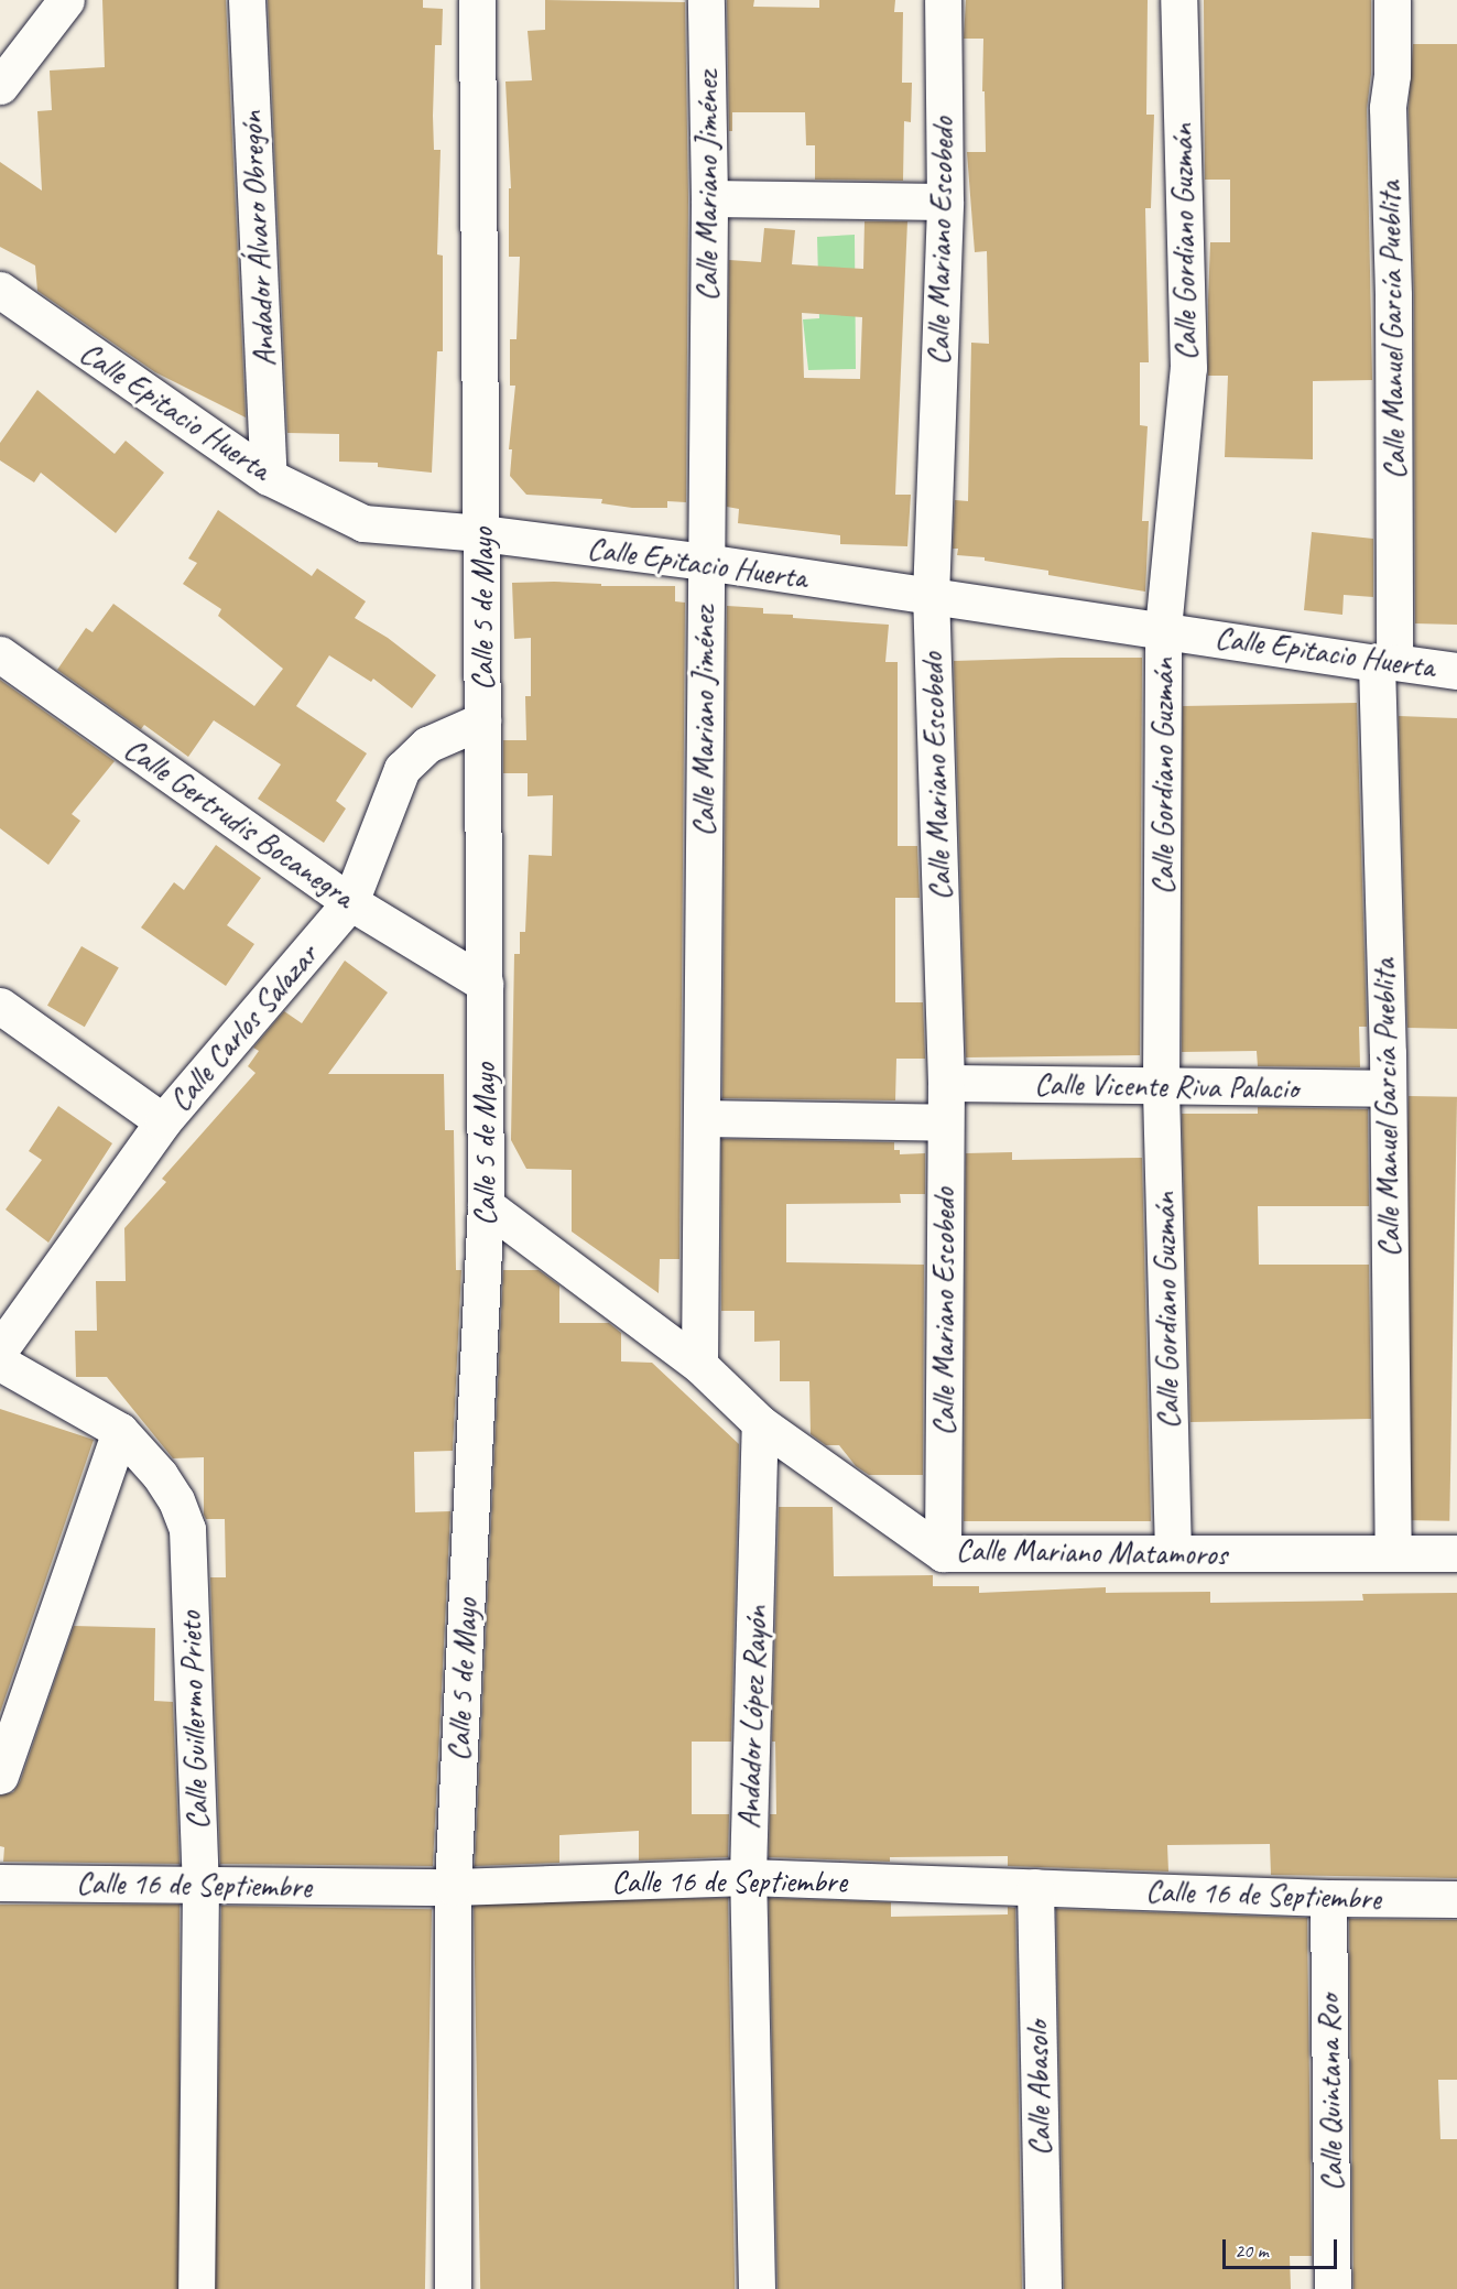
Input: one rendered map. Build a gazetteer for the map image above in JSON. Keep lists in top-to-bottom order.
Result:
{
  "streets": {
    "street": [
      "Calle Mariano Jiménez",
      "Andador Álvaro Obregón",
      "Calle Mariano Escobedo",
      "Calle Gordiano Guzmán",
      "Calle Manuel García Pueblita",
      "Calle Epitacio Huerta",
      "Calle 5 de Mayo",
      "Calle Gertrudis Bocanegra",
      "Calle Carlos Salazar",
      "Calle Vicente Riva Palacio",
      "Calle Mariano Matamoros",
      "Andador López Rayón",
      "Calle Guillermo Prieto",
      "Calle 16 de Septiembre",
      "Calle Abasolo",
      "Calle Quintana Roo"
    ]
  },
  "crossings": [
    ["Calle Mariano Jiménez", "Calle Epitacio Huerta"],
    ["Calle Mariano Jiménez", "Calle Mariano Matamoros"],
    ["Andador Álvaro Obregón", "Calle Epitacio Huerta"],
    ["Calle Mariano Escobedo", "Calle Epitacio Huerta"],
    ["Calle Mariano Escobedo", "Calle Vicente Riva Palacio"],
    ["Calle Mariano Escobedo", "Calle Mariano Matamoros"],
    ["Calle Gordiano Guzmán", "Calle Epitacio Huerta"],
    ["Calle Gordiano Guzmán", "Calle Vicente Riva Palacio"],
    ["Calle Gordiano Guzmán", "Calle Mariano Matamoros"],
    ["Calle Manuel García Pueblita", "Calle Epitacio Huerta"],
    ["Calle Manuel García Pueblita", "Calle Vicente Riva Palacio"],
    ["Calle Manuel García Pueblita", "Calle Mariano Matamoros"],
    ["Calle Epitacio Huerta", "Calle 5 de Mayo"],
    ["Calle 5 de Mayo", "Calle Gertrudis Bocanegra"],
    ["Calle 5 de Mayo", "Calle Carlos Salazar"],
    ["Calle 5 de Mayo", "Calle Mariano Matamoros"],
    ["Calle 5 de Mayo", "Calle 16 de Septiembre"],
    ["Calle Gertrudis Bocanegra", "Calle Carlos Salazar"],
    ["Calle Mariano Matamoros", "Andador López Rayón"],
    ["Andador López Rayón", "Calle 16 de Septiembre"],
    ["Calle Guillermo Prieto", "Calle 16 de Septiembre"],
    ["Calle 16 de Septiembre", "Calle Abasolo"],
    ["Calle 16 de Septiembre", "Calle Quintana Roo"]
  ],
  "scale_bar": "20 m"
}
